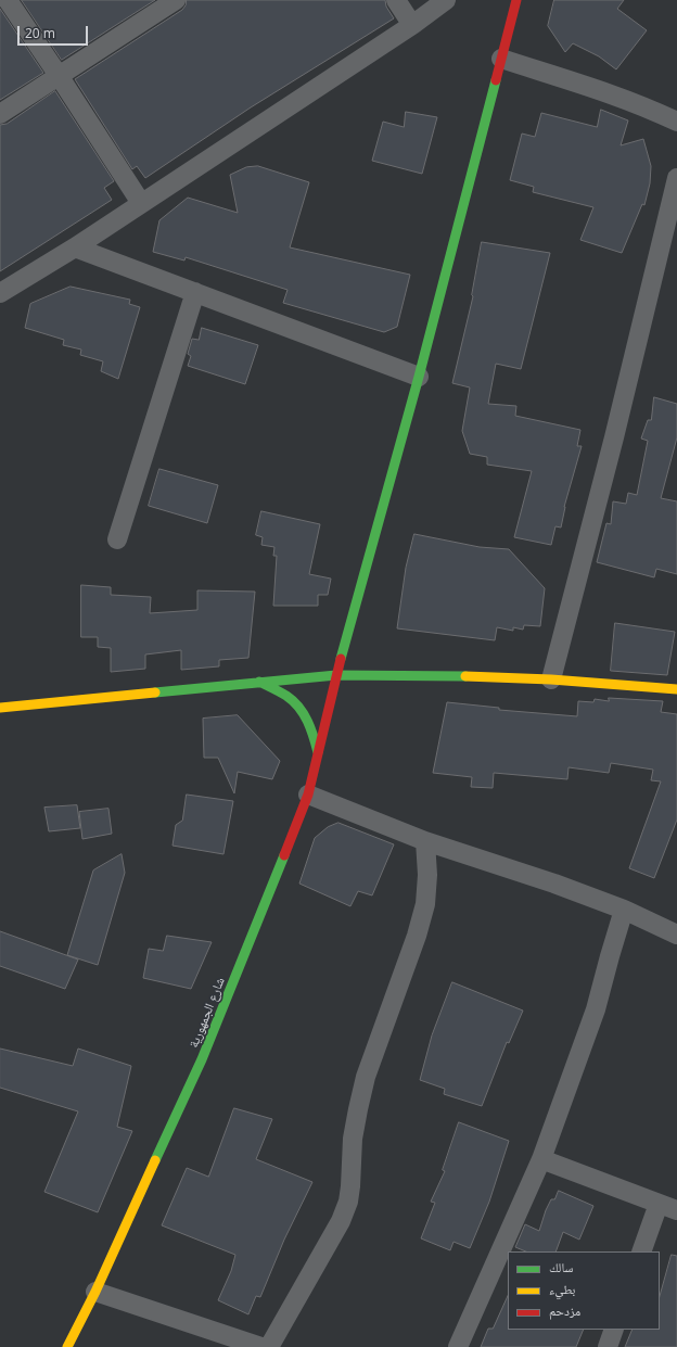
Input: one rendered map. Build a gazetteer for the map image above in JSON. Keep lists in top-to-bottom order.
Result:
{
  "streets": {
    "main road": ["شارع الجمهورية"]
  },
  "legend": ["سالك", "بطيء", "مزدحم"],
  "scale_bar": "20 m"
}
